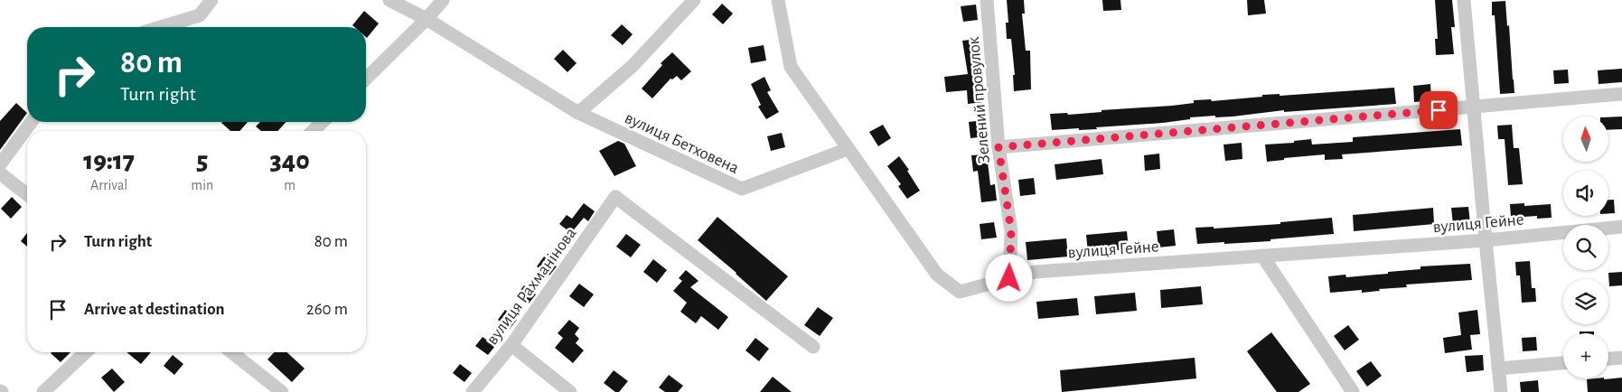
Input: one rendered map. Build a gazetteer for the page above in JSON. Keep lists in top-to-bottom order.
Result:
{
  "streets": {
    "street": [
      "Зелений провулок",
      "вулиця Бетховена",
      "вулиця Гейне",
      "вулиця Рахманінова"
    ]
  },
  "crossings": [
    ["Зелений провулок", "вулиця Гейне"],
    ["вулиця Бетховена", "вулиця Гейне"]
  ],
  "north": "top",
  "page": {
    "turn": ["80 m", "Turn right"],
    "map_buttons": "+",
    "eta": [
      "19:17",
      "Arrival",
      "5",
      "min",
      "340",
      "m"
    ],
    "list": [
      {
        "name": "Turn right",
        "value": "80 m"
      },
      {
        "name": "Arrive at destination",
        "value": "260 m"
      }
    ]
  }
}
